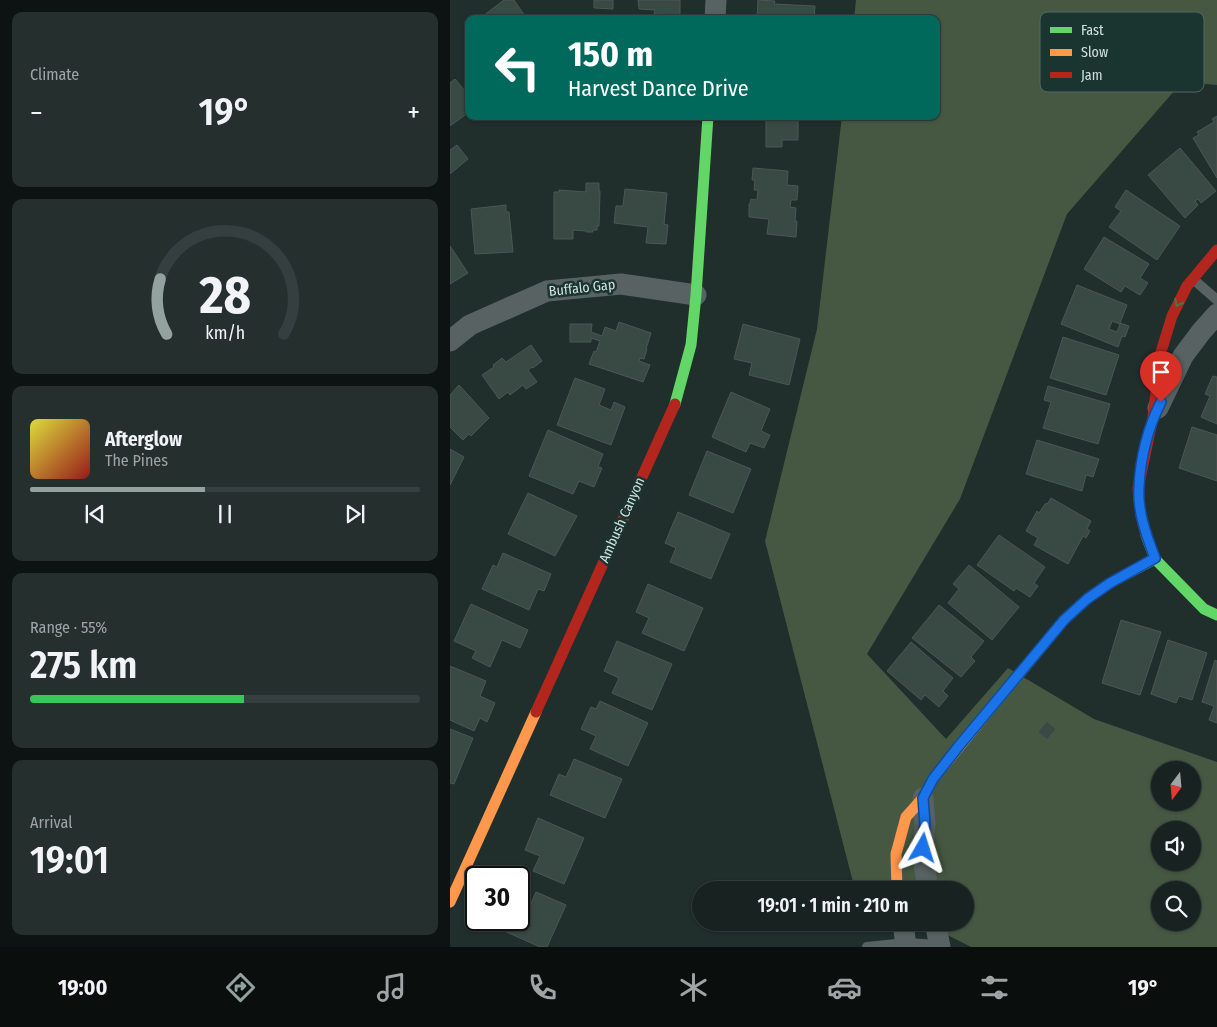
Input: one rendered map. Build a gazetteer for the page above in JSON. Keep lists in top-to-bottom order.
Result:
{
  "streets": {
    "street": ["Buffalo Gap", "Ambush Canyon"]
  },
  "crossings": [
    ["Buffalo Gap", "Ambush Canyon"]
  ],
  "legend": ["Fast", "Slow", "Jam"],
  "north": "bottom",
  "page": {
    "tile": [
      "Climate",
      ["Range · 55%", "275 km"],
      ["Arrival", "19:01"]
    ],
    "turn": ["150 m", "Harvest Dance Drive"],
    "heat": ["−", "19°", "+"],
    "song": ["Afterglow", "The Pines"],
    "limit": "30",
    "trip": "19:01 · 1 min · 210 m",
    "tabs": ["19:00", "19°"],
    "gauge": ["28", "km/h"]
  }
}
